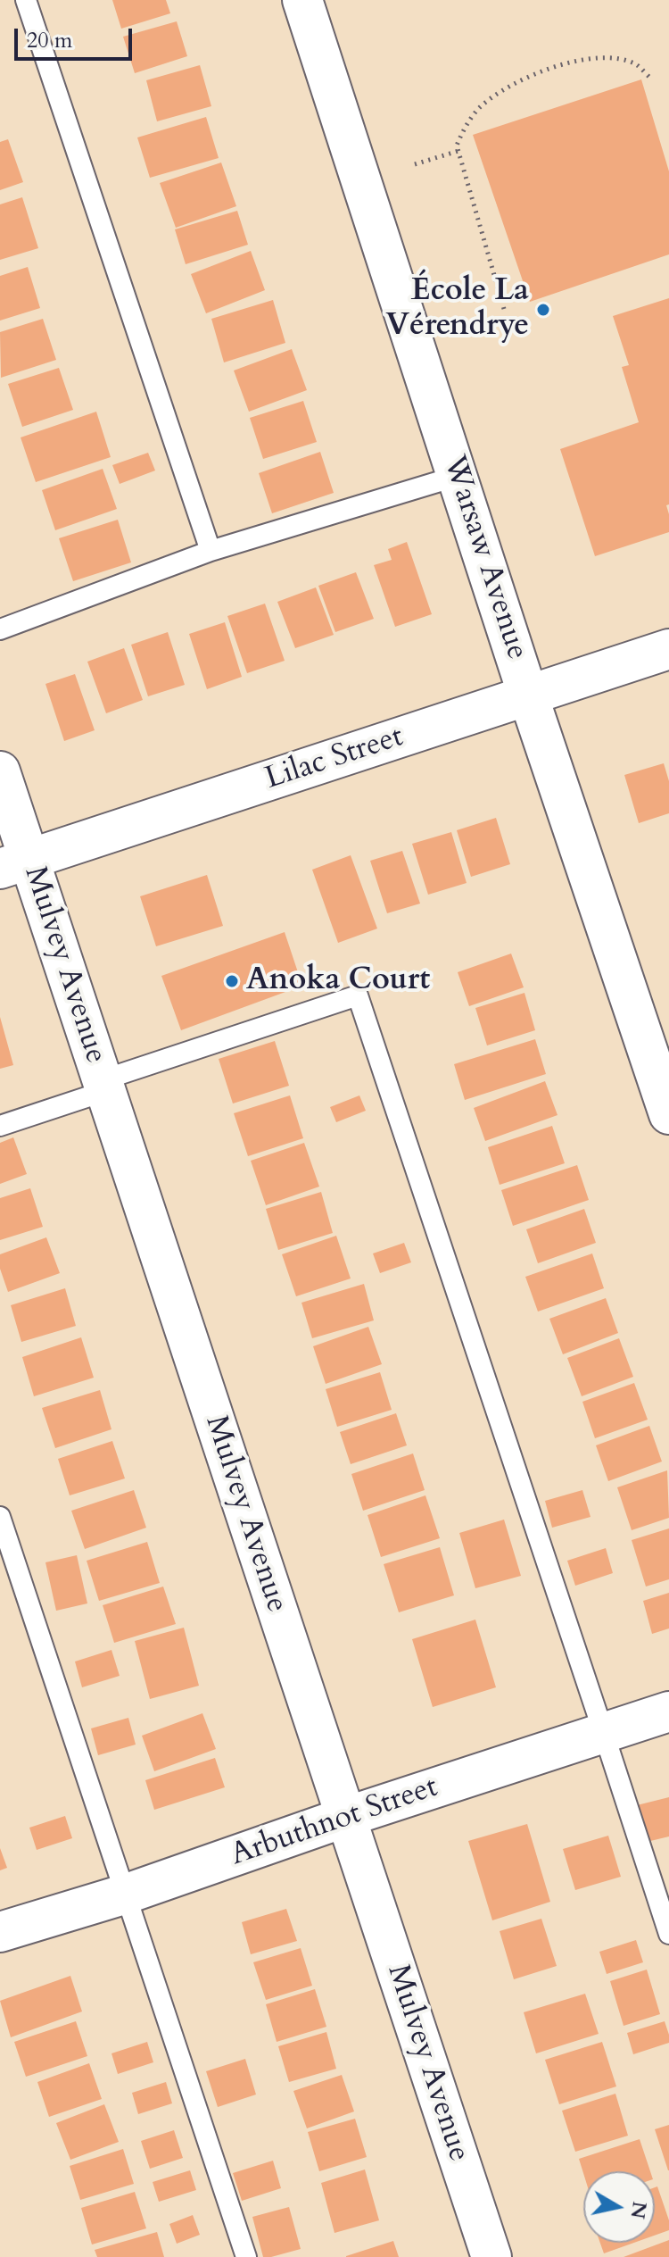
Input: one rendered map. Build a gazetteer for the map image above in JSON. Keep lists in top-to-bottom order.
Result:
{
  "streets": {
    "street": [
      "Warsaw Avenue",
      "Lilac Street",
      "Mulvey Avenue",
      "Arbuthnot Street"
    ]
  },
  "crossings": [
    ["Warsaw Avenue", "Lilac Street"],
    ["Lilac Street", "Mulvey Avenue"],
    ["Mulvey Avenue", "Arbuthnot Street"]
  ],
  "places": ["École La Vérendrye", "Anoka Court"],
  "scale_bar": "20 m",
  "north": "right"
}
